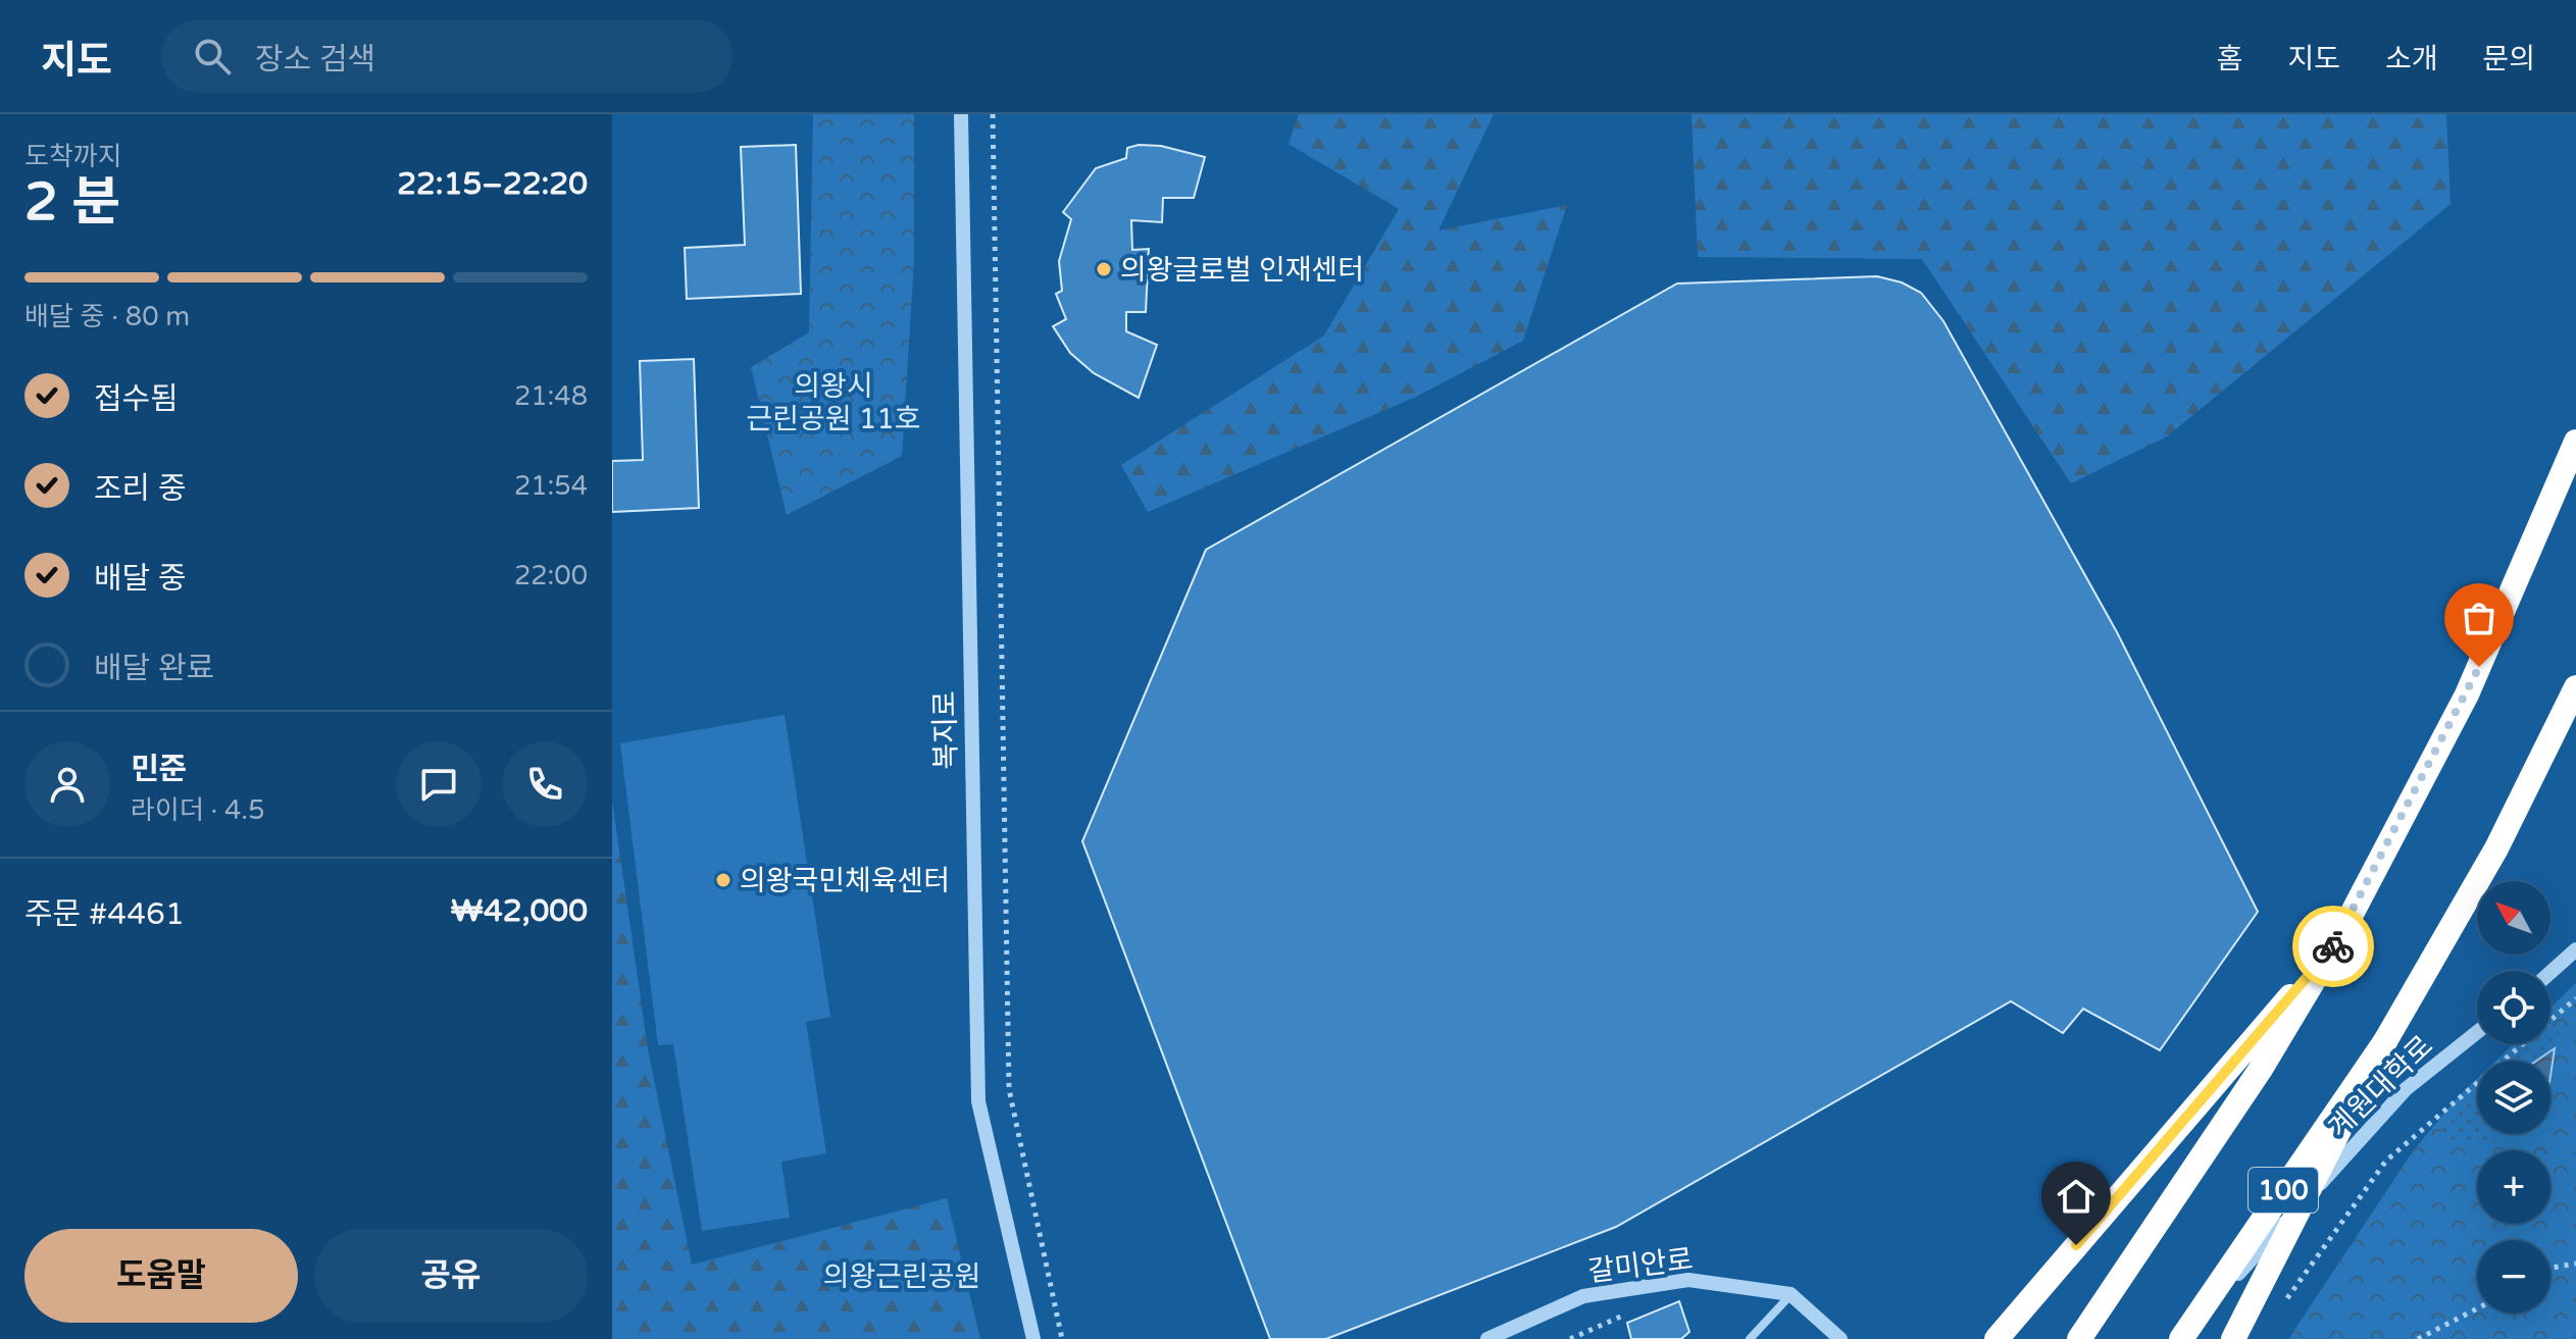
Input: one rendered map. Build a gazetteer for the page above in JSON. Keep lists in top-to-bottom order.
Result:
{
  "streets": {
    "highway": ["100"],
    "street": ["복지로", "계원대학로", "갈미안로"]
  },
  "crossings": [
    ["계원대학로", "100"]
  ],
  "parks": ["의왕시 근린공원 11호", "의왕근린공원"],
  "places": ["의왕글로벌 인재센터", "의왕국민체육센터"],
  "north": "top left",
  "page": {
    "header": "지도",
    "search": "장소 검색",
    "nav": [
      "홈",
      "지도",
      "소개",
      "문의"
    ],
    "heading": ["2 분", "도착까지", "22:15–22:20"],
    "panel": [
      "민준",
      "라이더 · 4.5",
      "주문 #4461",
      "₩42,000"
    ],
    "bar": "배달 중 · 80 m",
    "list": [
      ["접수됨", "21:48"],
      ["조리 중", "21:54"],
      ["배달 중", "22:00"],
      "배달 완료"
    ],
    "map_buttons": ["+", "−"],
    "buttons": ["도움말", "공유"]
  }
}
